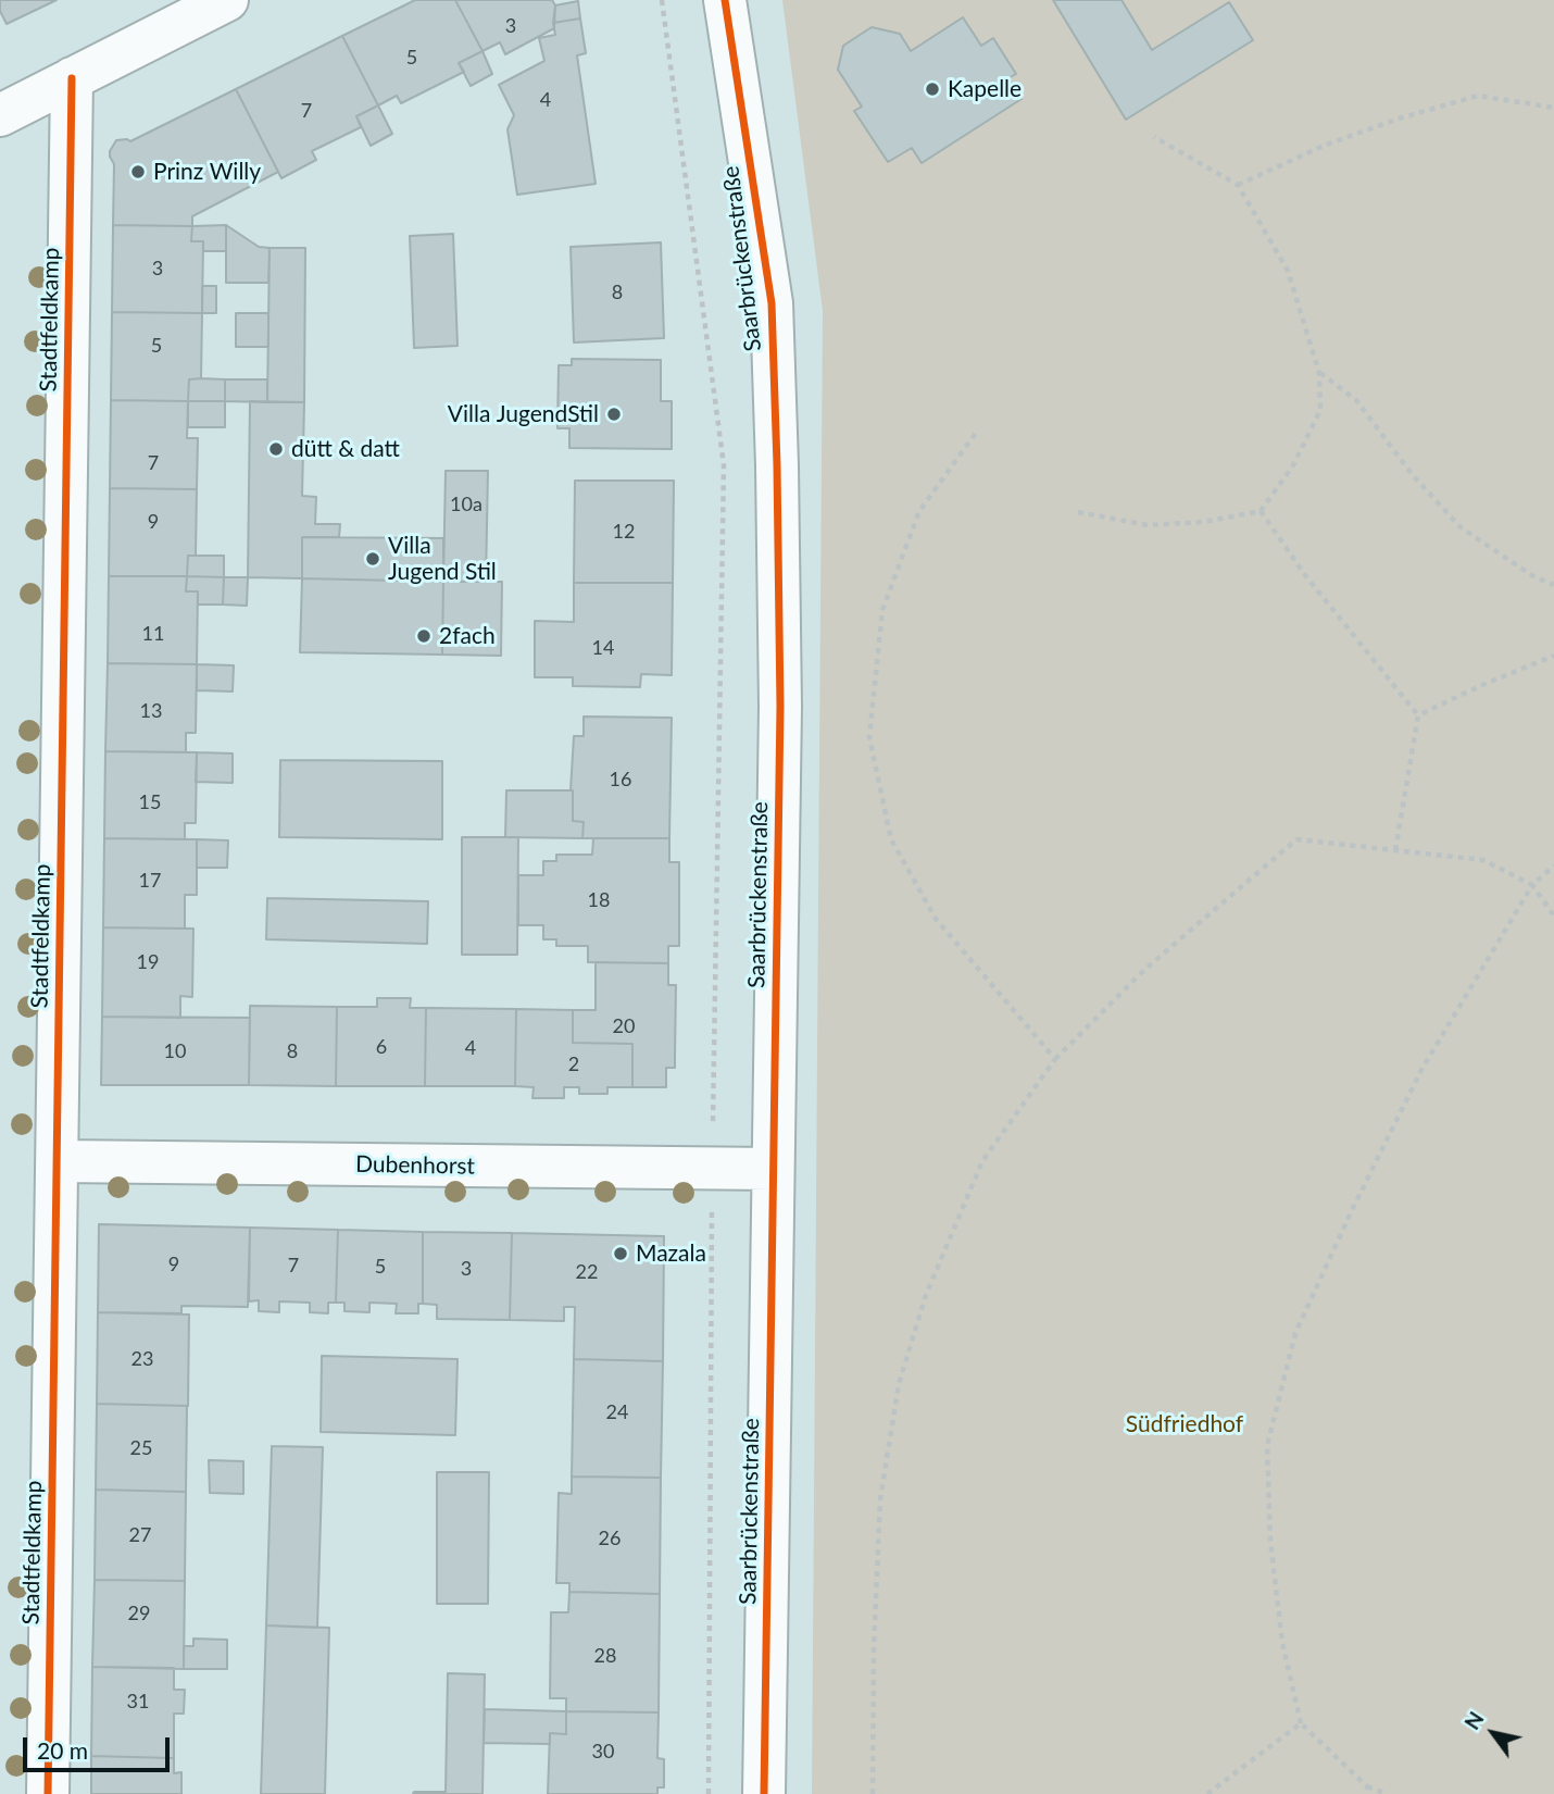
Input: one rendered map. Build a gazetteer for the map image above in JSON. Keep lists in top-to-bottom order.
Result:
{
  "streets": {
    "street": ["Saarbrückenstraße", "Stadtfeldkamp", "Dubenhorst"]
  },
  "crossings": [
    ["Saarbrückenstraße", "Dubenhorst"],
    ["Stadtfeldkamp", "Dubenhorst"]
  ],
  "parks": ["Südfriedhof"],
  "places": [
    "Kapelle",
    "Prinz Willy",
    "Villa JugendStil",
    "dütt & datt",
    "Villa Jugend Stil",
    "2fach",
    "Mazala"
  ],
  "house_numbers": [
    "3",
    "5",
    "4",
    "7",
    "3",
    "8",
    "5",
    "7",
    "10a",
    "9",
    "12",
    "11",
    "14",
    "13",
    "16",
    "15",
    "17",
    "18",
    "19",
    "20",
    "6",
    "4",
    "10",
    "8",
    "2",
    "9",
    "7",
    "5",
    "3",
    "22",
    "23",
    "24",
    "25",
    "27",
    "26",
    "29",
    "28",
    "31",
    "30"
  ],
  "scale_bar": "20 m",
  "north": "top left"
}
